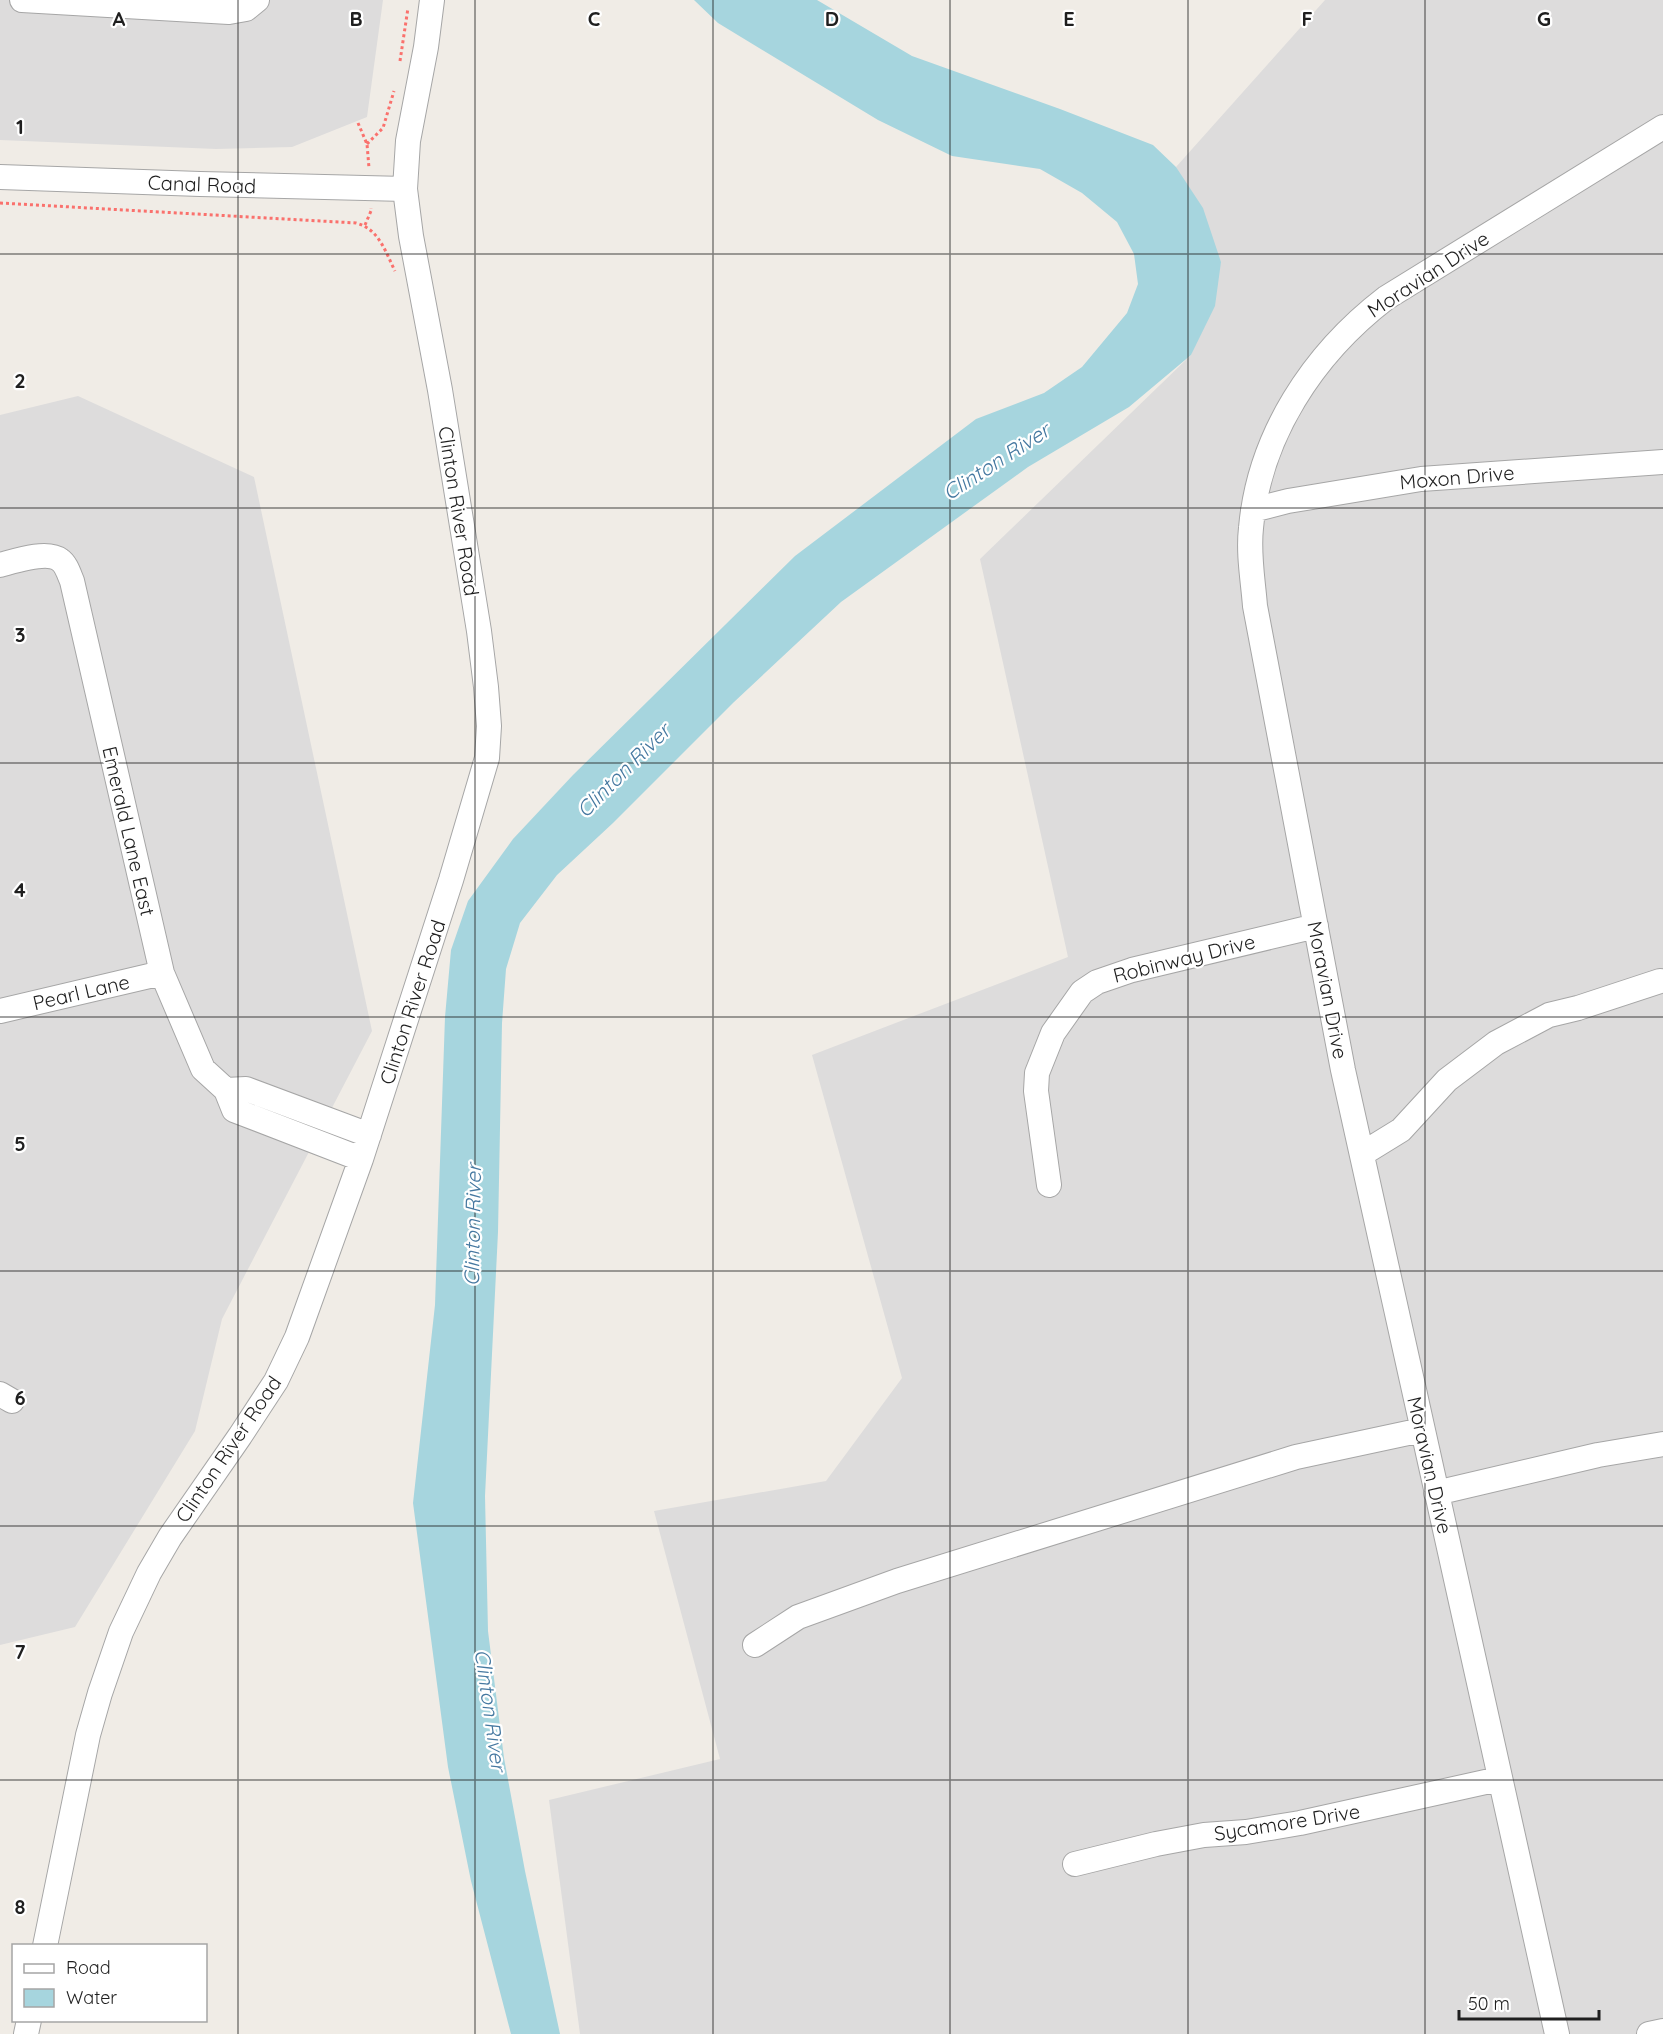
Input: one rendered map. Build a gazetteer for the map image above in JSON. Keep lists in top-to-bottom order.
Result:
{
  "streets": {
    "street": [
      "Canal Road",
      "Moravian Drive",
      "Moxon Drive",
      "Clinton River Road",
      "Emerald Lane East",
      "Robinway Drive",
      "Pearl Lane",
      "Sycamore Drive"
    ]
  },
  "crossings": [
    ["Canal Road", "Clinton River Road"],
    ["Moravian Drive", "Moxon Drive"],
    ["Moravian Drive", "Robinway Drive"],
    ["Moravian Drive", "Sycamore Drive"],
    ["Clinton River Road", "Emerald Lane East"],
    ["Emerald Lane East", "Pearl Lane"]
  ],
  "water": ["Clinton River"],
  "legend": ["Road", "Water"],
  "scale_bar": "50 m",
  "grid": {
    "columns": [
      "A",
      "B",
      "C",
      "D",
      "E",
      "F",
      "G"
    ],
    "rows": [
      "1",
      "2",
      "3",
      "4",
      "5",
      "6",
      "7",
      "8"
    ]
  }
}
